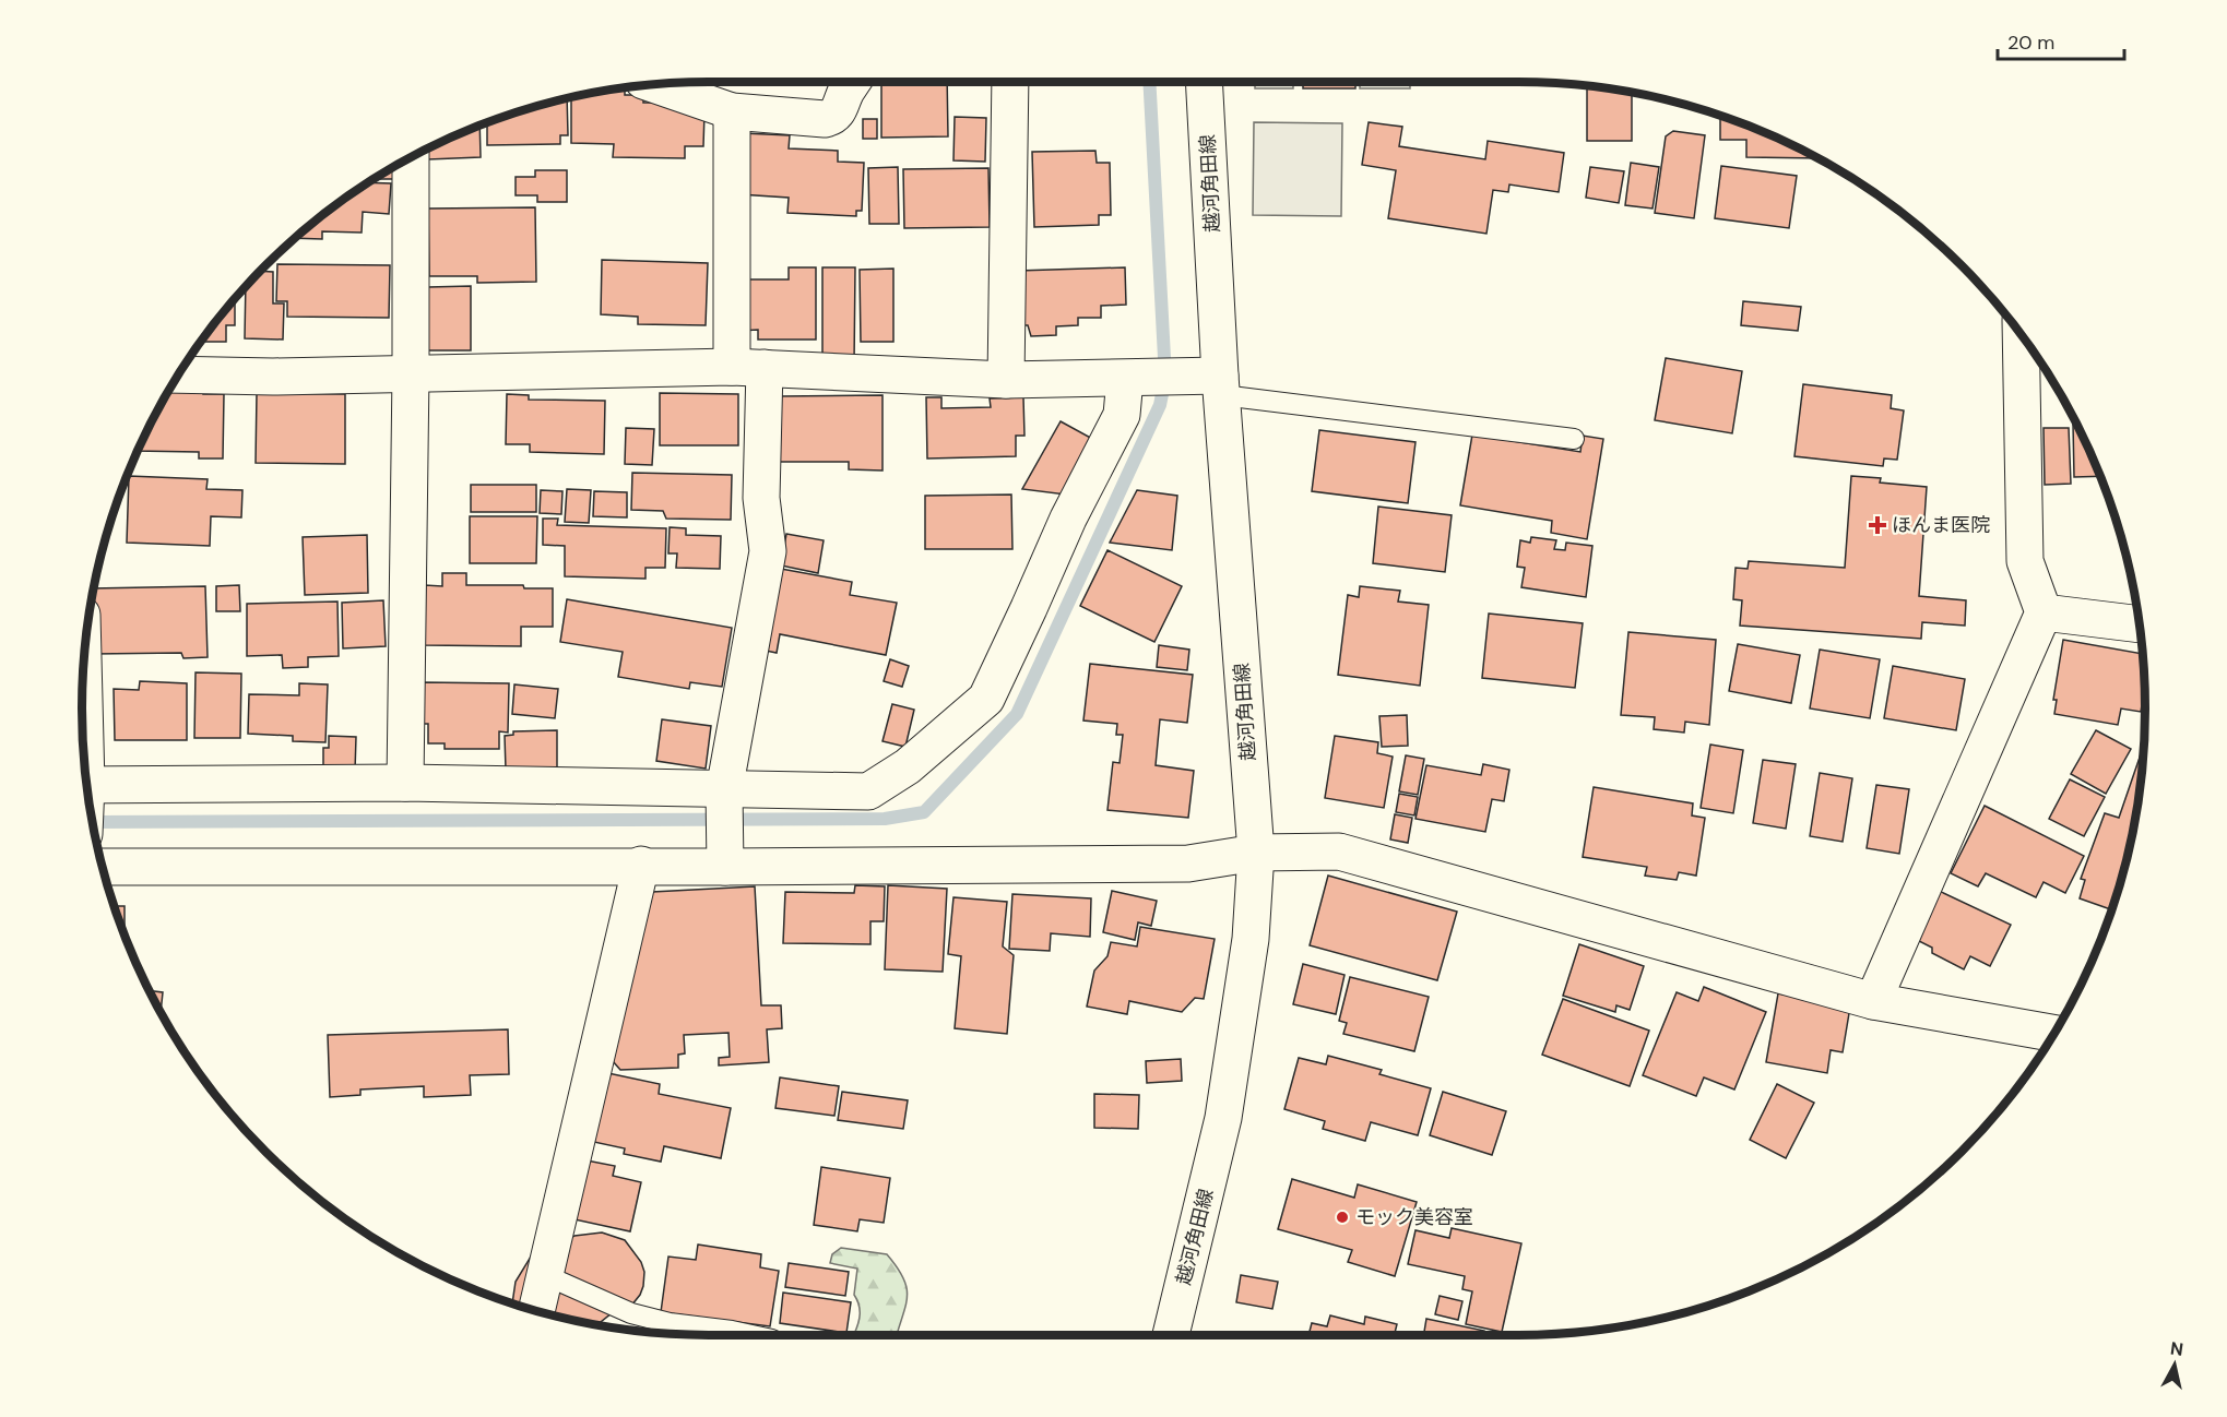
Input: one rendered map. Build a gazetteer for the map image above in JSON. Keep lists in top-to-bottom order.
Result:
{
  "streets": {
    "street": ["越河角田線"]
  },
  "places": {
    "health": ["ほんま医院"],
    "other": ["モック美容室"]
  },
  "scale_bar": "20 m",
  "north": "top"
}
